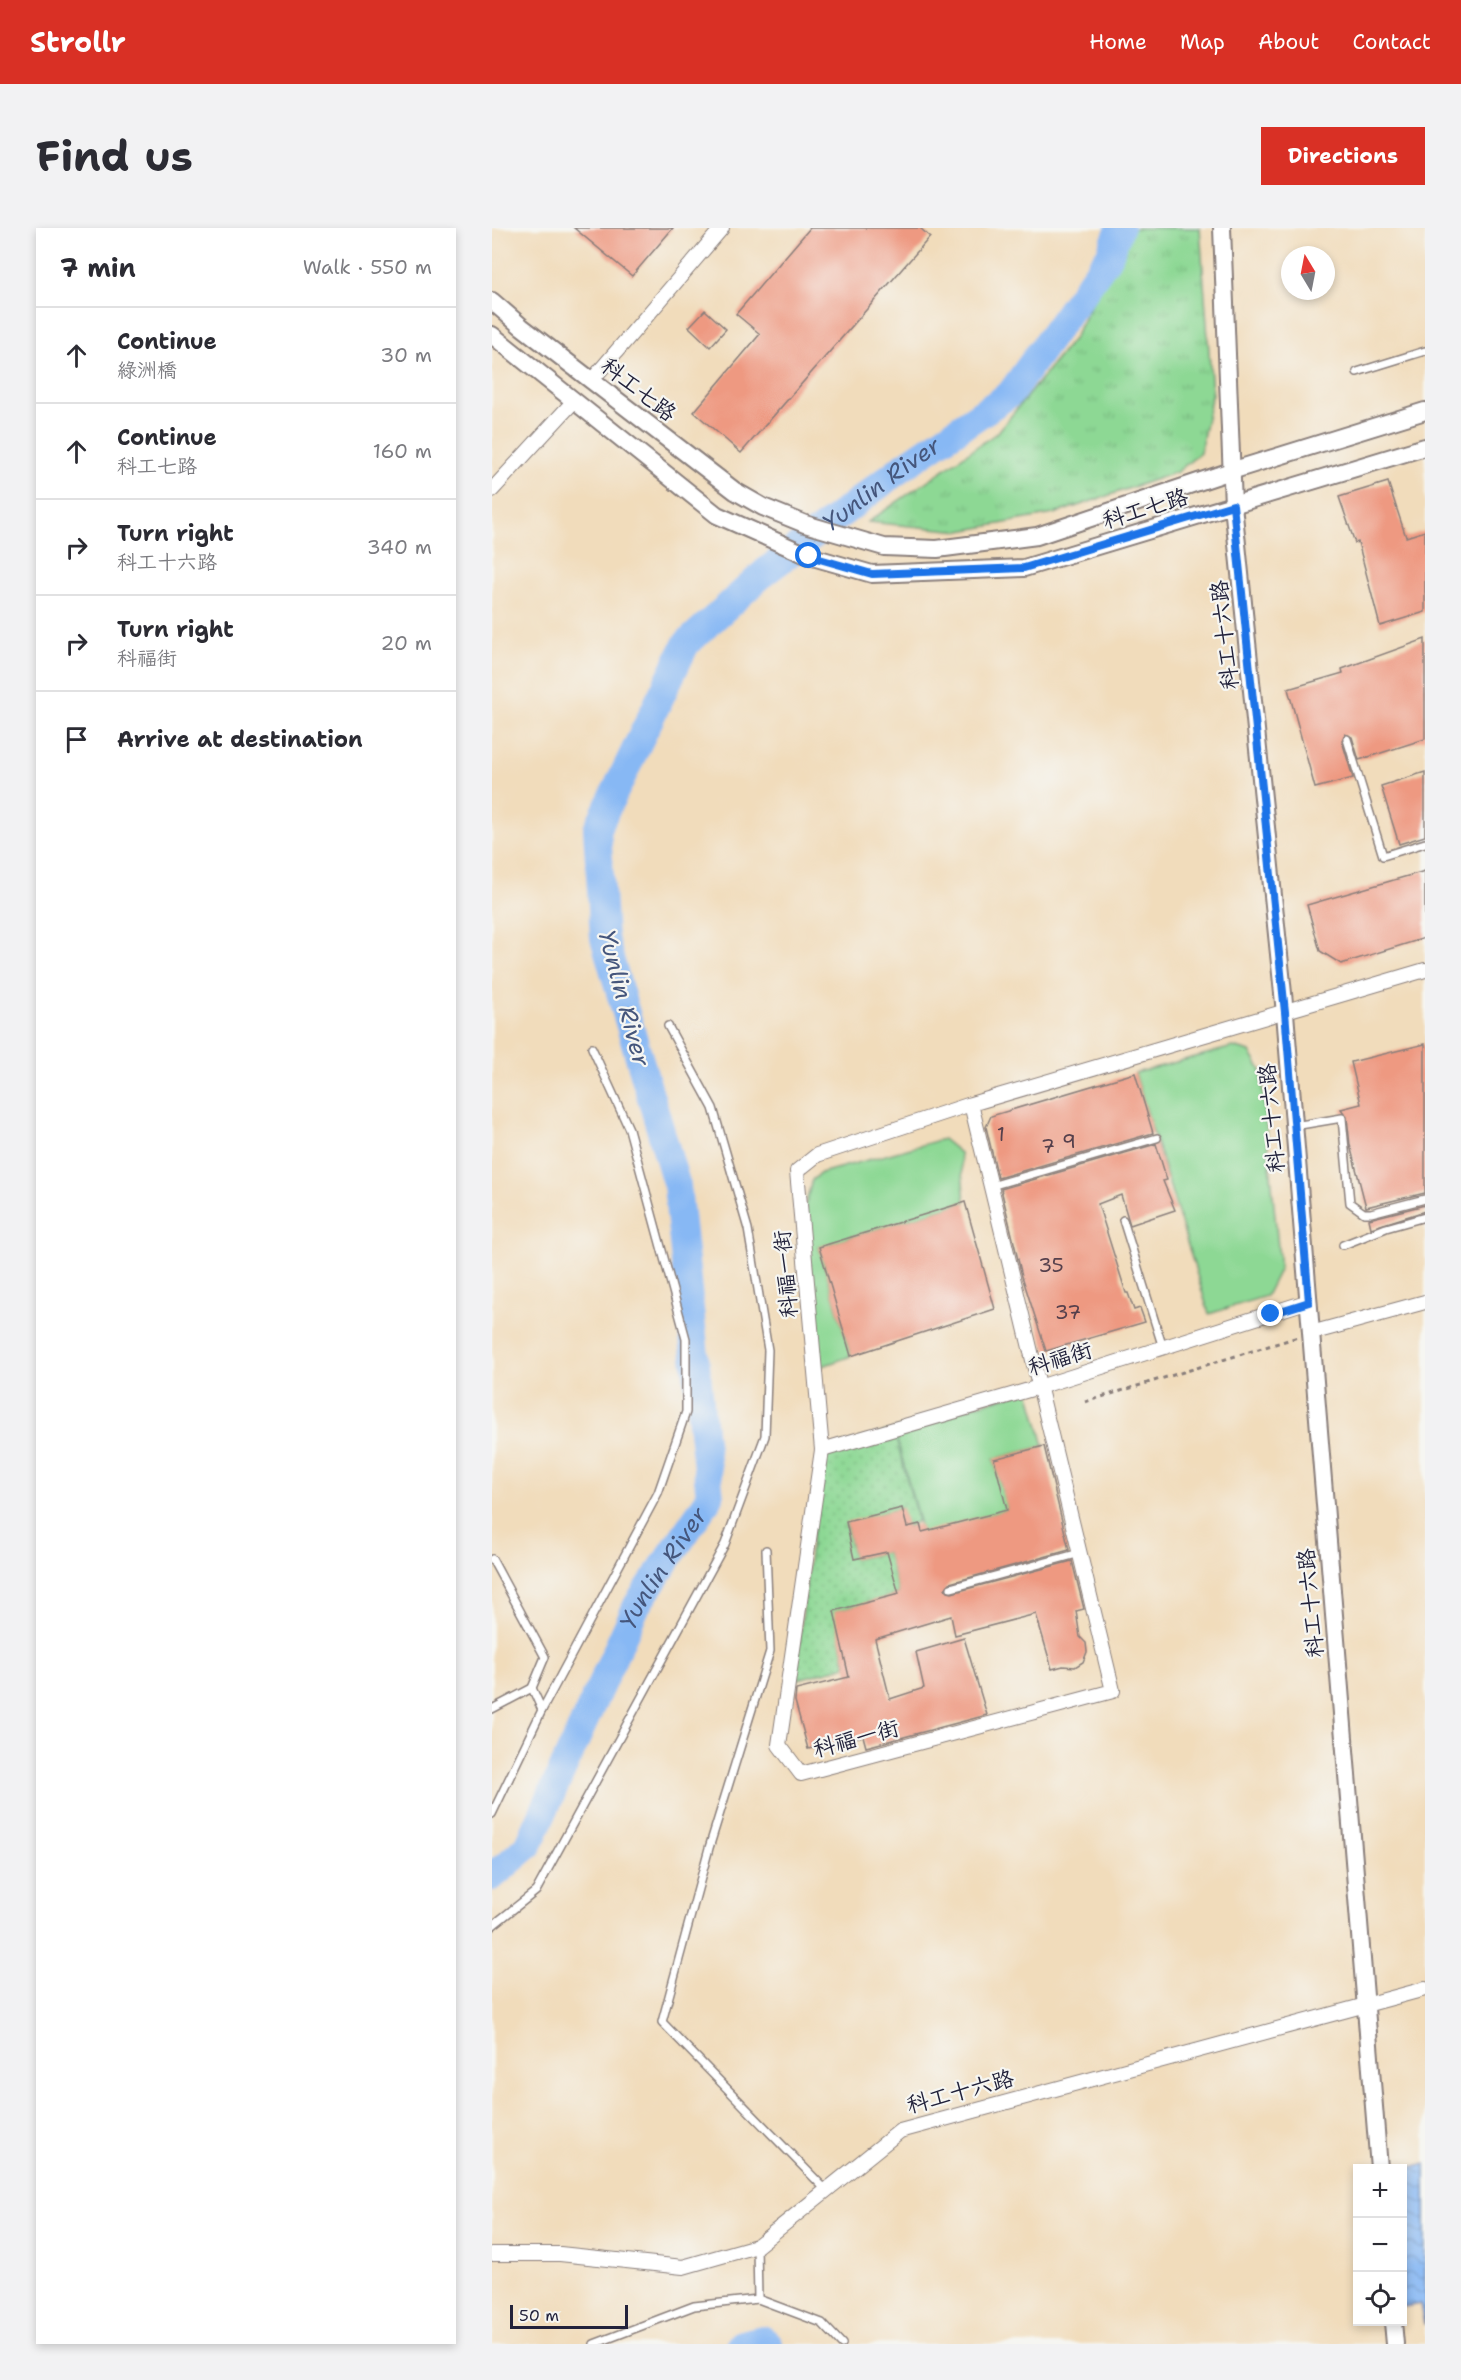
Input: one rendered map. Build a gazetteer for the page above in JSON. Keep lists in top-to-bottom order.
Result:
{
  "streets": {
    "street": [
      "科工七路",
      "科工十六路",
      "科福一街",
      "科福街"
    ]
  },
  "crossings": [
    ["科工七路", "科工十六路"],
    ["科工十六路", "科福一街"],
    ["科工十六路", "科福街"],
    ["科福一街", "科福街"]
  ],
  "water": ["Yunlin River"],
  "house_numbers": [
    "1",
    "9",
    "7",
    "35",
    "37"
  ],
  "scale_bar": "50 m",
  "north": "top",
  "page": {
    "header": "Strollr",
    "nav": [
      "Home",
      "Map",
      "About",
      "Contact"
    ],
    "buttons": "Directions",
    "title": "Find us",
    "heading": ["7 min", "Walk · 550 m"],
    "list": [
      ["Continue", "綠洲橋", "30 m"],
      ["Continue", "科工七路", "160 m"],
      ["Turn right", "科工十六路", "340 m"],
      ["Turn right", "科福街", "20 m"],
      "Arrive at destination"
    ],
    "map_buttons": ["+", "−"],
    "scale": "50 m"
  }
}
